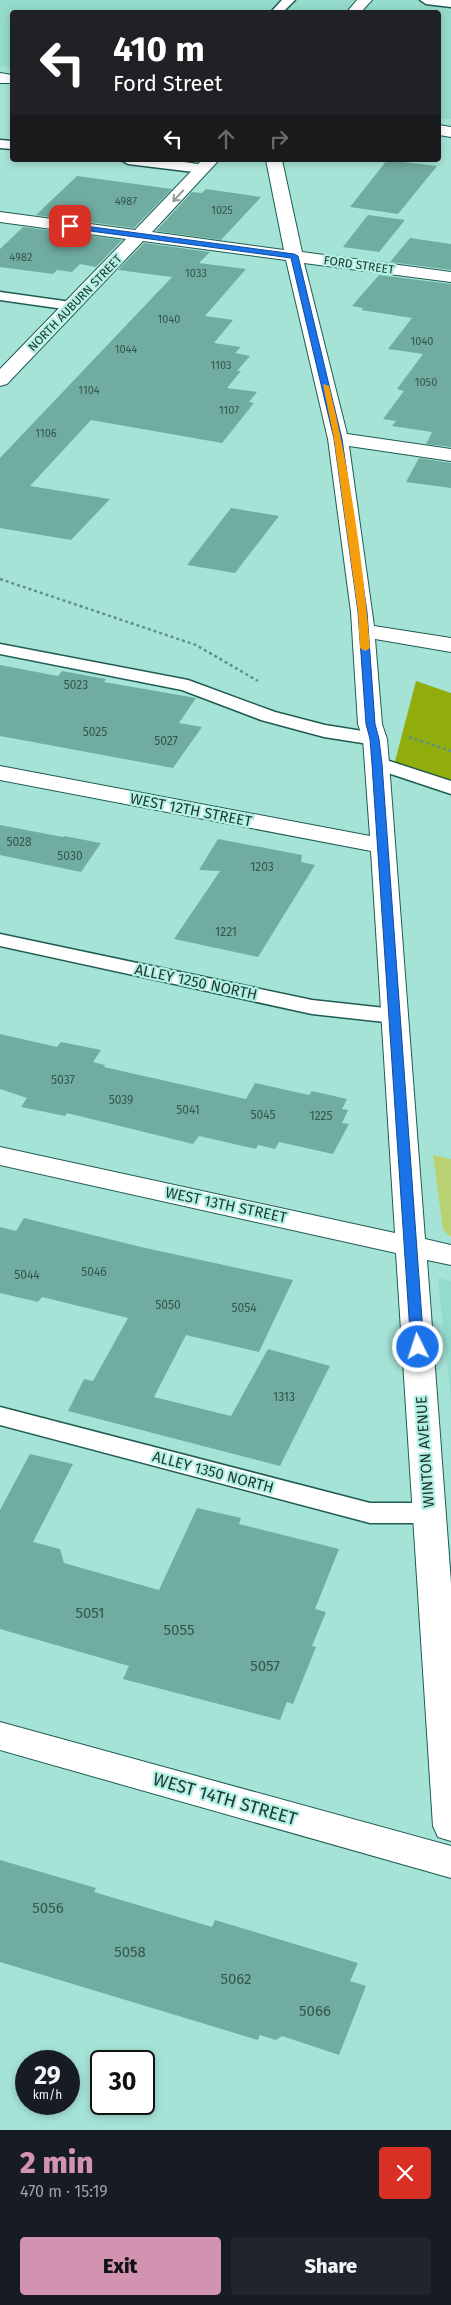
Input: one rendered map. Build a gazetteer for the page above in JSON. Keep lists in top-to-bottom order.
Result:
{
  "streets": {
    "street": [
      "FORD STREET",
      "NORTH AUBURN STREET",
      "WEST 12TH STREET",
      "WEST 13TH STREET",
      "WINTON AVENUE",
      "WEST 14TH STREET"
    ],
    "lane": ["ALLEY 1250 NORTH", "ALLEY 1350 NORTH"]
  },
  "crossings": [
    ["FORD STREET", "NORTH AUBURN STREET"],
    ["FORD STREET", "WINTON AVENUE"],
    ["WEST 12TH STREET", "WINTON AVENUE"],
    ["ALLEY 1250 NORTH", "WINTON AVENUE"],
    ["WEST 13TH STREET", "WINTON AVENUE"],
    ["WINTON AVENUE", "ALLEY 1350 NORTH"]
  ],
  "house_numbers": [
    "4987",
    "1025",
    "4982",
    "1033",
    "1040",
    "1040",
    "1044",
    "1103",
    "1050",
    "1104",
    "1107",
    "1106",
    "5023",
    "5025",
    "5027",
    "5028",
    "5030",
    "1203",
    "1221",
    "5037",
    "5039",
    "5041",
    "5045",
    "1225",
    "5046",
    "5044",
    "5050",
    "5054",
    "1313",
    "5051",
    "5055",
    "5057",
    "5056",
    "5058",
    "5062",
    "5066"
  ],
  "page": {
    "turn": ["410 m", "Ford Street"],
    "speed": "29 km/h",
    "limit": "30",
    "heading": ["2 min", "470 m · 15:19"],
    "buttons": ["Exit", "Share"]
  }
}
